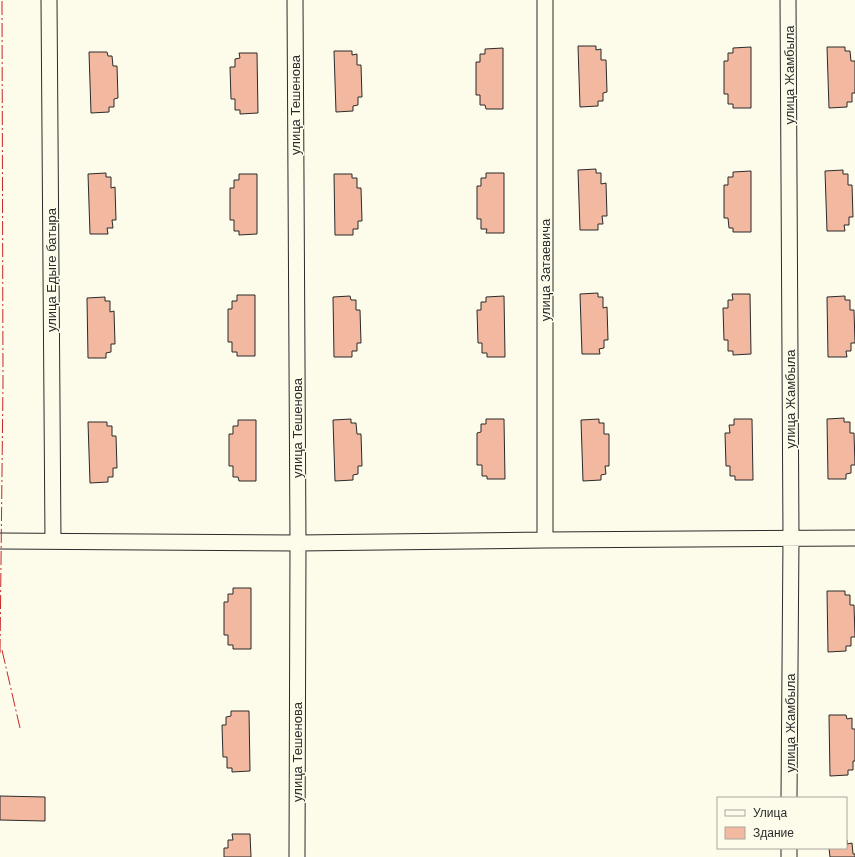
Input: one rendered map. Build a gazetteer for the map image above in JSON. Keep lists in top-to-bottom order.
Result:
{
  "streets": {
    "street": [
      "улица Жамбыла",
      "улица Тешенова",
      "улица Едыге батыра",
      "улица Затаевича"
    ]
  },
  "legend": ["Улица", "Здание"]
}
